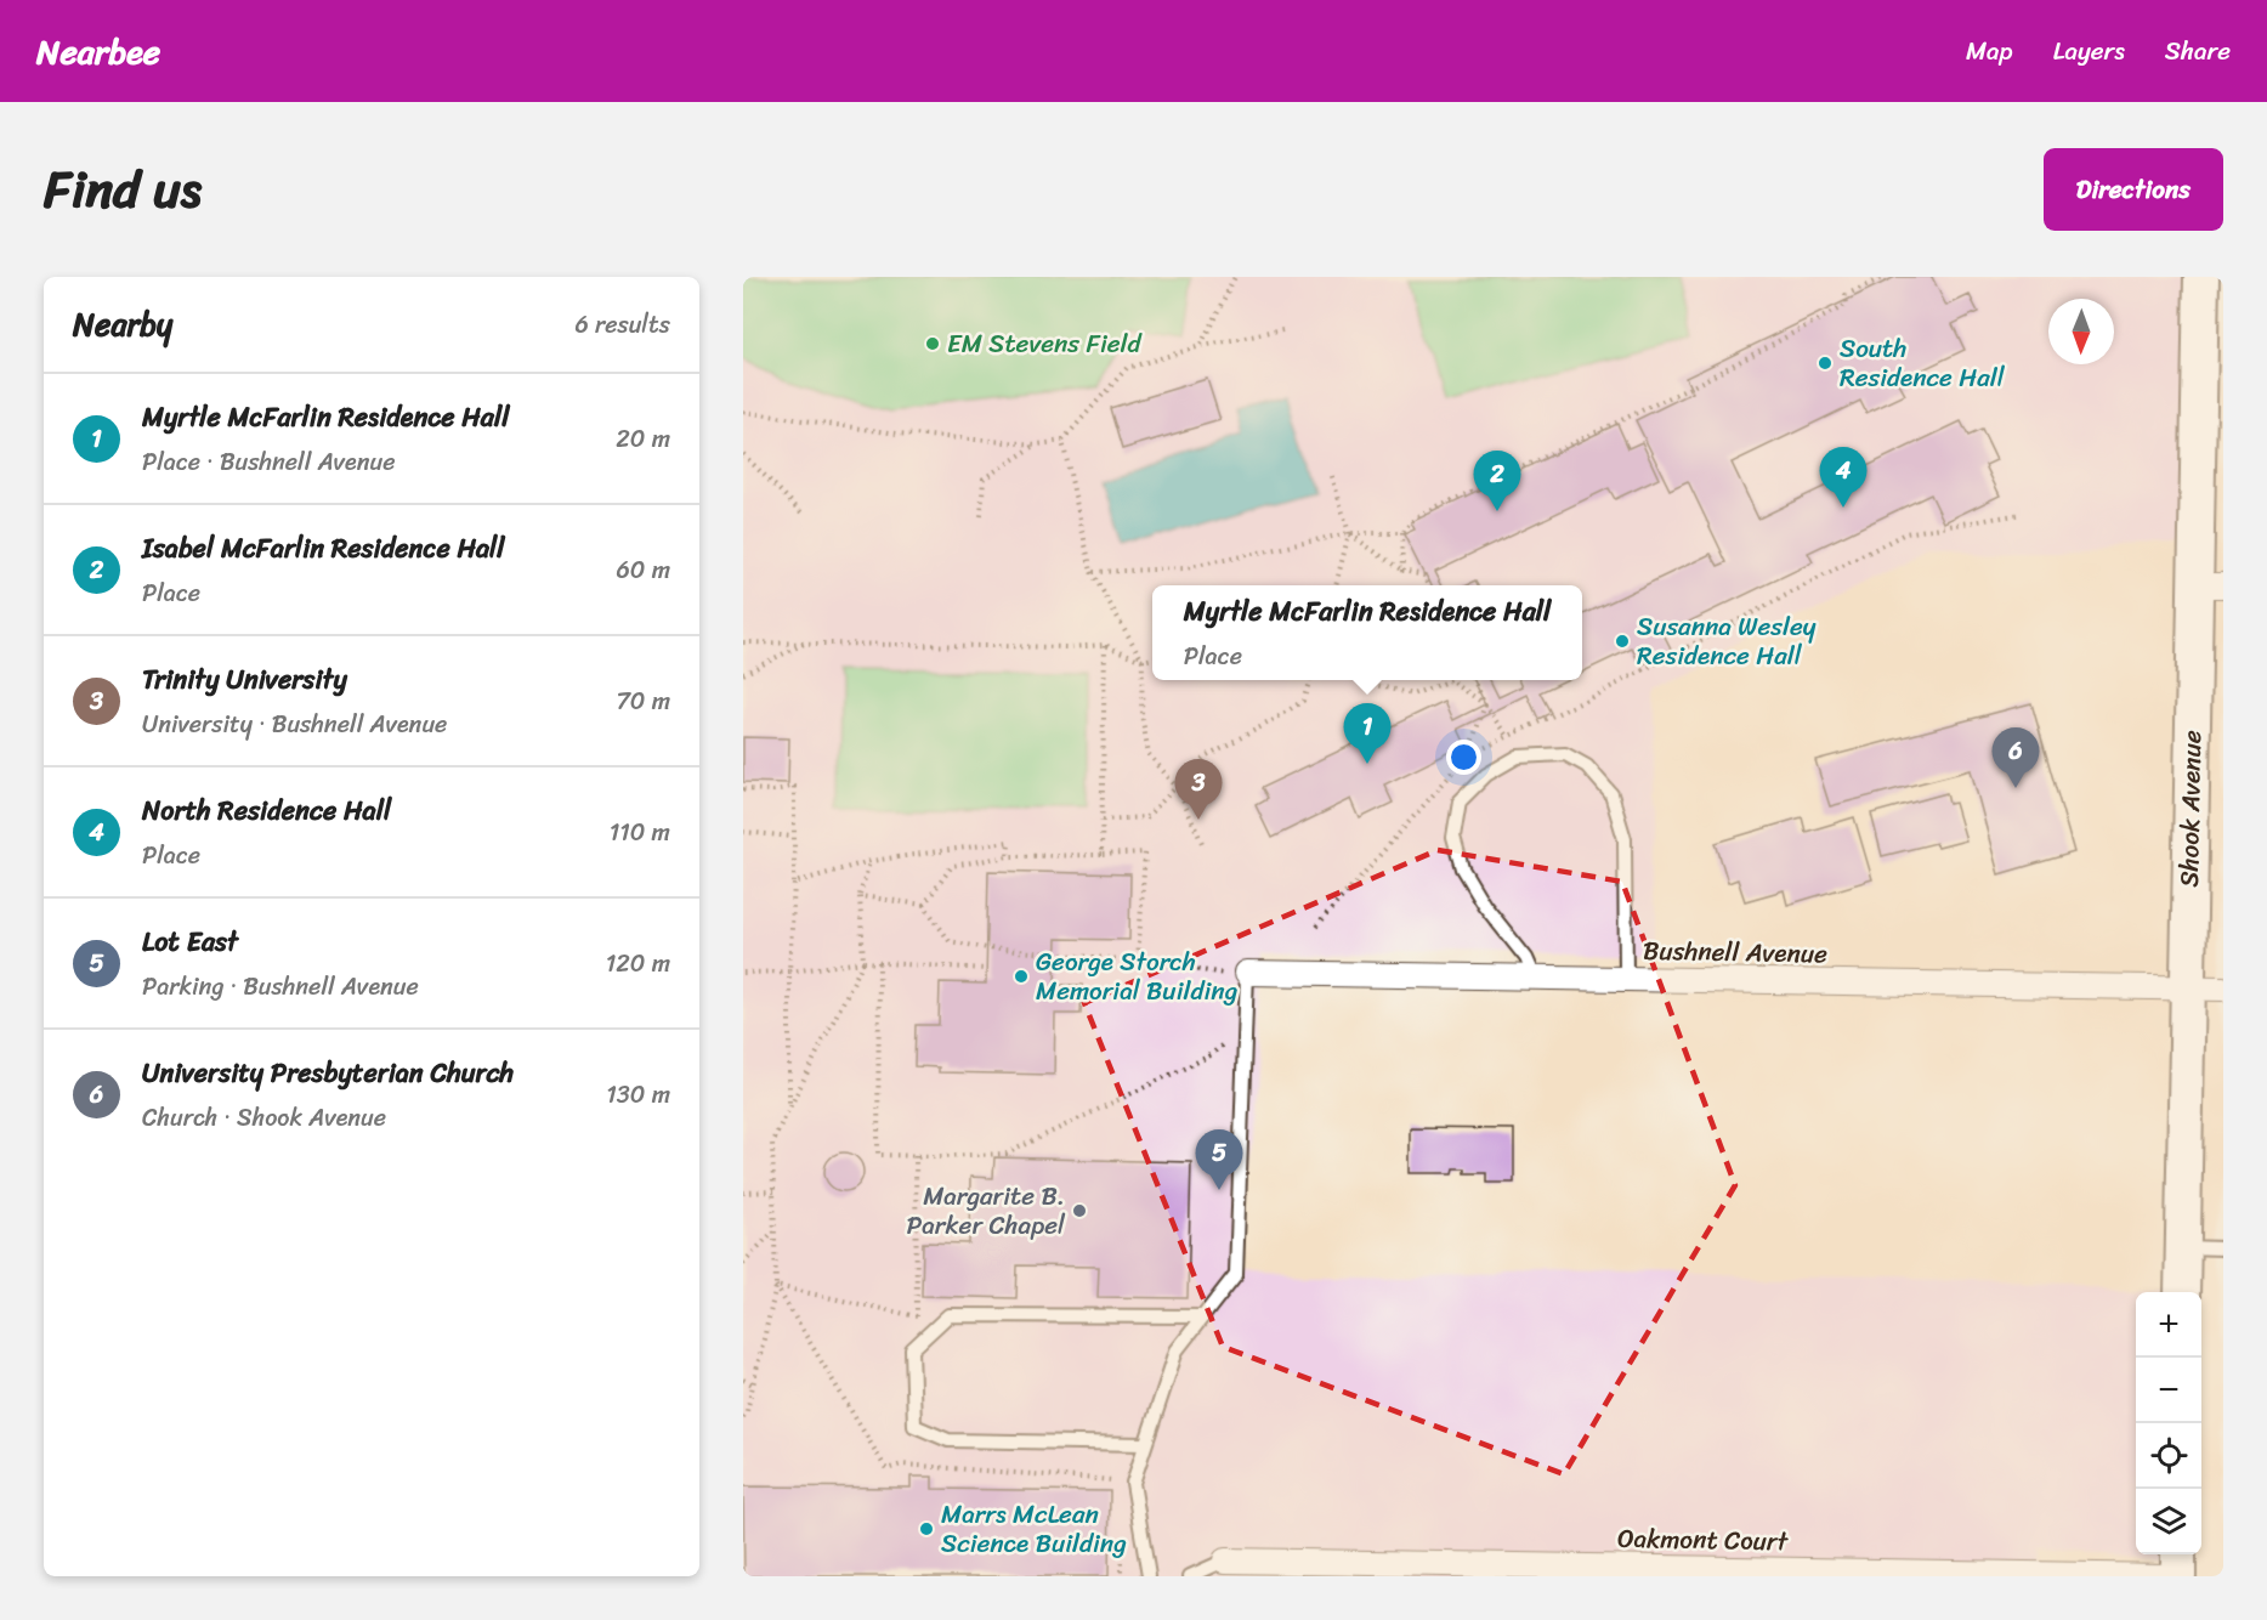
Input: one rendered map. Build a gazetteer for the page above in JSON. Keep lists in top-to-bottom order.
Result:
{
  "streets": {
    "street": ["Shook Avenue", "Bushnell Avenue", "Oakmont Court"]
  },
  "crossings": [
    ["Shook Avenue", "Bushnell Avenue"]
  ],
  "places": [
    "EM Stevens Field",
    "South Residence Hall",
    "Susanna Wesley Residence Hall",
    "George Storch Memorial Building",
    "Margarite B. Parker Chapel",
    "Marrs McLean Science Building"
  ],
  "north": "bottom",
  "page": {
    "header": "Nearbee",
    "nav": ["Map", "Layers", "Share"],
    "title": "Find us",
    "buttons": "Directions",
    "heading": ["Nearby", "6 results"],
    "list": [
      {
        "mark": "1",
        "name": "Myrtle McFarlin Residence Hall",
        "note": "Place · Bushnell Avenue",
        "value": "20 m"
      },
      {
        "mark": "2",
        "name": "Isabel McFarlin Residence Hall",
        "note": "Place",
        "value": "60 m"
      },
      {
        "mark": "3",
        "name": "Trinity University",
        "note": "University · Bushnell Avenue",
        "value": "70 m"
      },
      {
        "mark": "4",
        "name": "North Residence Hall",
        "note": "Place",
        "value": "110 m"
      },
      {
        "mark": "5",
        "name": "Lot East",
        "note": "Parking · Bushnell Avenue",
        "value": "120 m"
      },
      {
        "mark": "6",
        "name": "University Presbyterian Church",
        "note": "Church · Shook Avenue",
        "value": "130 m"
      }
    ],
    "pins": [
      "4",
      "2",
      "1",
      "6",
      "3",
      "5"
    ],
    "popup": ["Myrtle McFarlin Residence Hall", "Place"],
    "map_buttons": ["+", "−"]
  }
}
